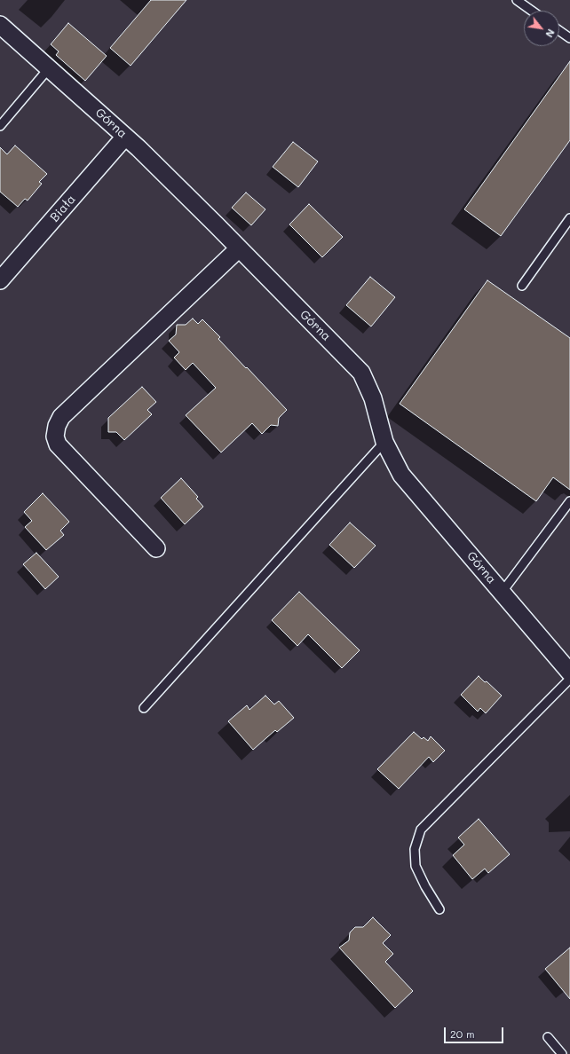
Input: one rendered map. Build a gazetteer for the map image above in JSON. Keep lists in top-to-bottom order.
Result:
{
  "streets": {
    "street": ["Górna", "Biała"]
  },
  "crossings": [
    ["Górna", "Biała"]
  ],
  "scale_bar": "20 m",
  "north": "bottom right"
}
